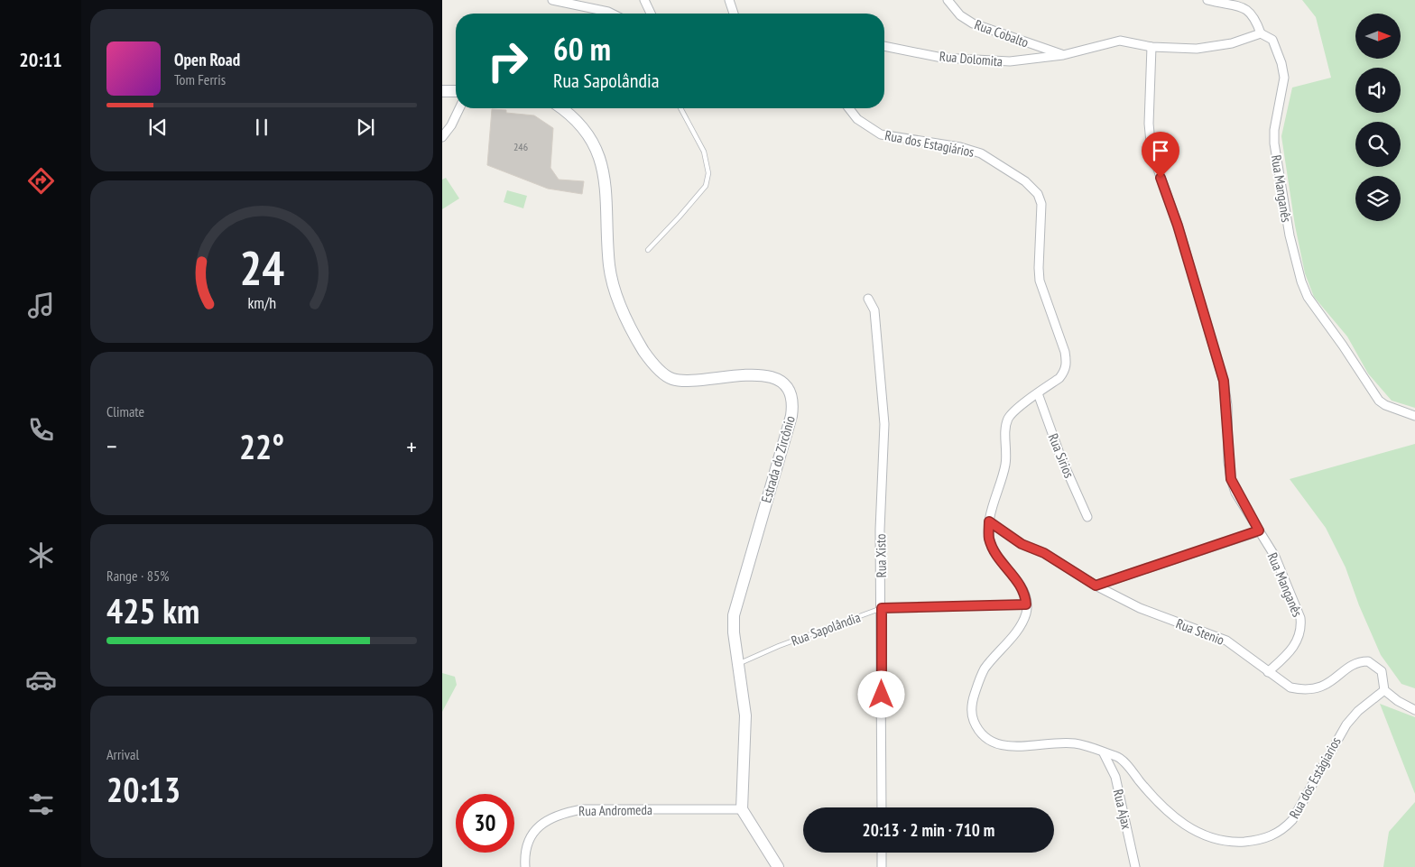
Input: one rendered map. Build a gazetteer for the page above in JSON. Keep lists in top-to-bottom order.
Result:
{
  "streets": {
    "street": [
      "Rua Cobalto",
      "Rua Dolomita",
      "Rua dos Estagiários",
      "Rua Manganês",
      "Rua Sirios",
      "Estrada do Zircônio",
      "Rua Xisto",
      "Rua Stenio",
      "Rua dos Estágiarios",
      "Rua Ajax",
      "Rua Andromeda"
    ],
    "lane": ["Rua Sapolândia"]
  },
  "crossings": [
    ["Rua Cobalto", "Rua Dolomita"],
    ["Rua dos Estagiários", "Rua Sirios"],
    ["Rua dos Estagiários", "Rua Sapolândia"],
    ["Rua dos Estagiários", "Rua Stenio"],
    ["Rua Manganês", "Rua Stenio"],
    ["Estrada do Zircônio", "Rua Sapolândia"],
    ["Estrada do Zircônio", "Rua Andromeda"],
    ["Rua Xisto", "Rua Sapolândia"],
    ["Rua Stenio", "Rua dos Estágiarios"],
    ["Rua dos Estágiarios", "Rua Ajax"]
  ],
  "house_numbers": ["246"],
  "north": "right",
  "page": {
    "tabs": "20:11",
    "turn": ["60 m", "Rua Sapolândia"],
    "song": ["Open Road", "Tom Ferris"],
    "tile": [
      "Climate",
      ["Range · 85%", "425 km"],
      ["Arrival", "20:13"]
    ],
    "heat": ["−", "22°", "+"],
    "limit": "30",
    "trip": "20:13 · 2 min · 710 m",
    "gauge": ["24", "km/h"]
  }
}
